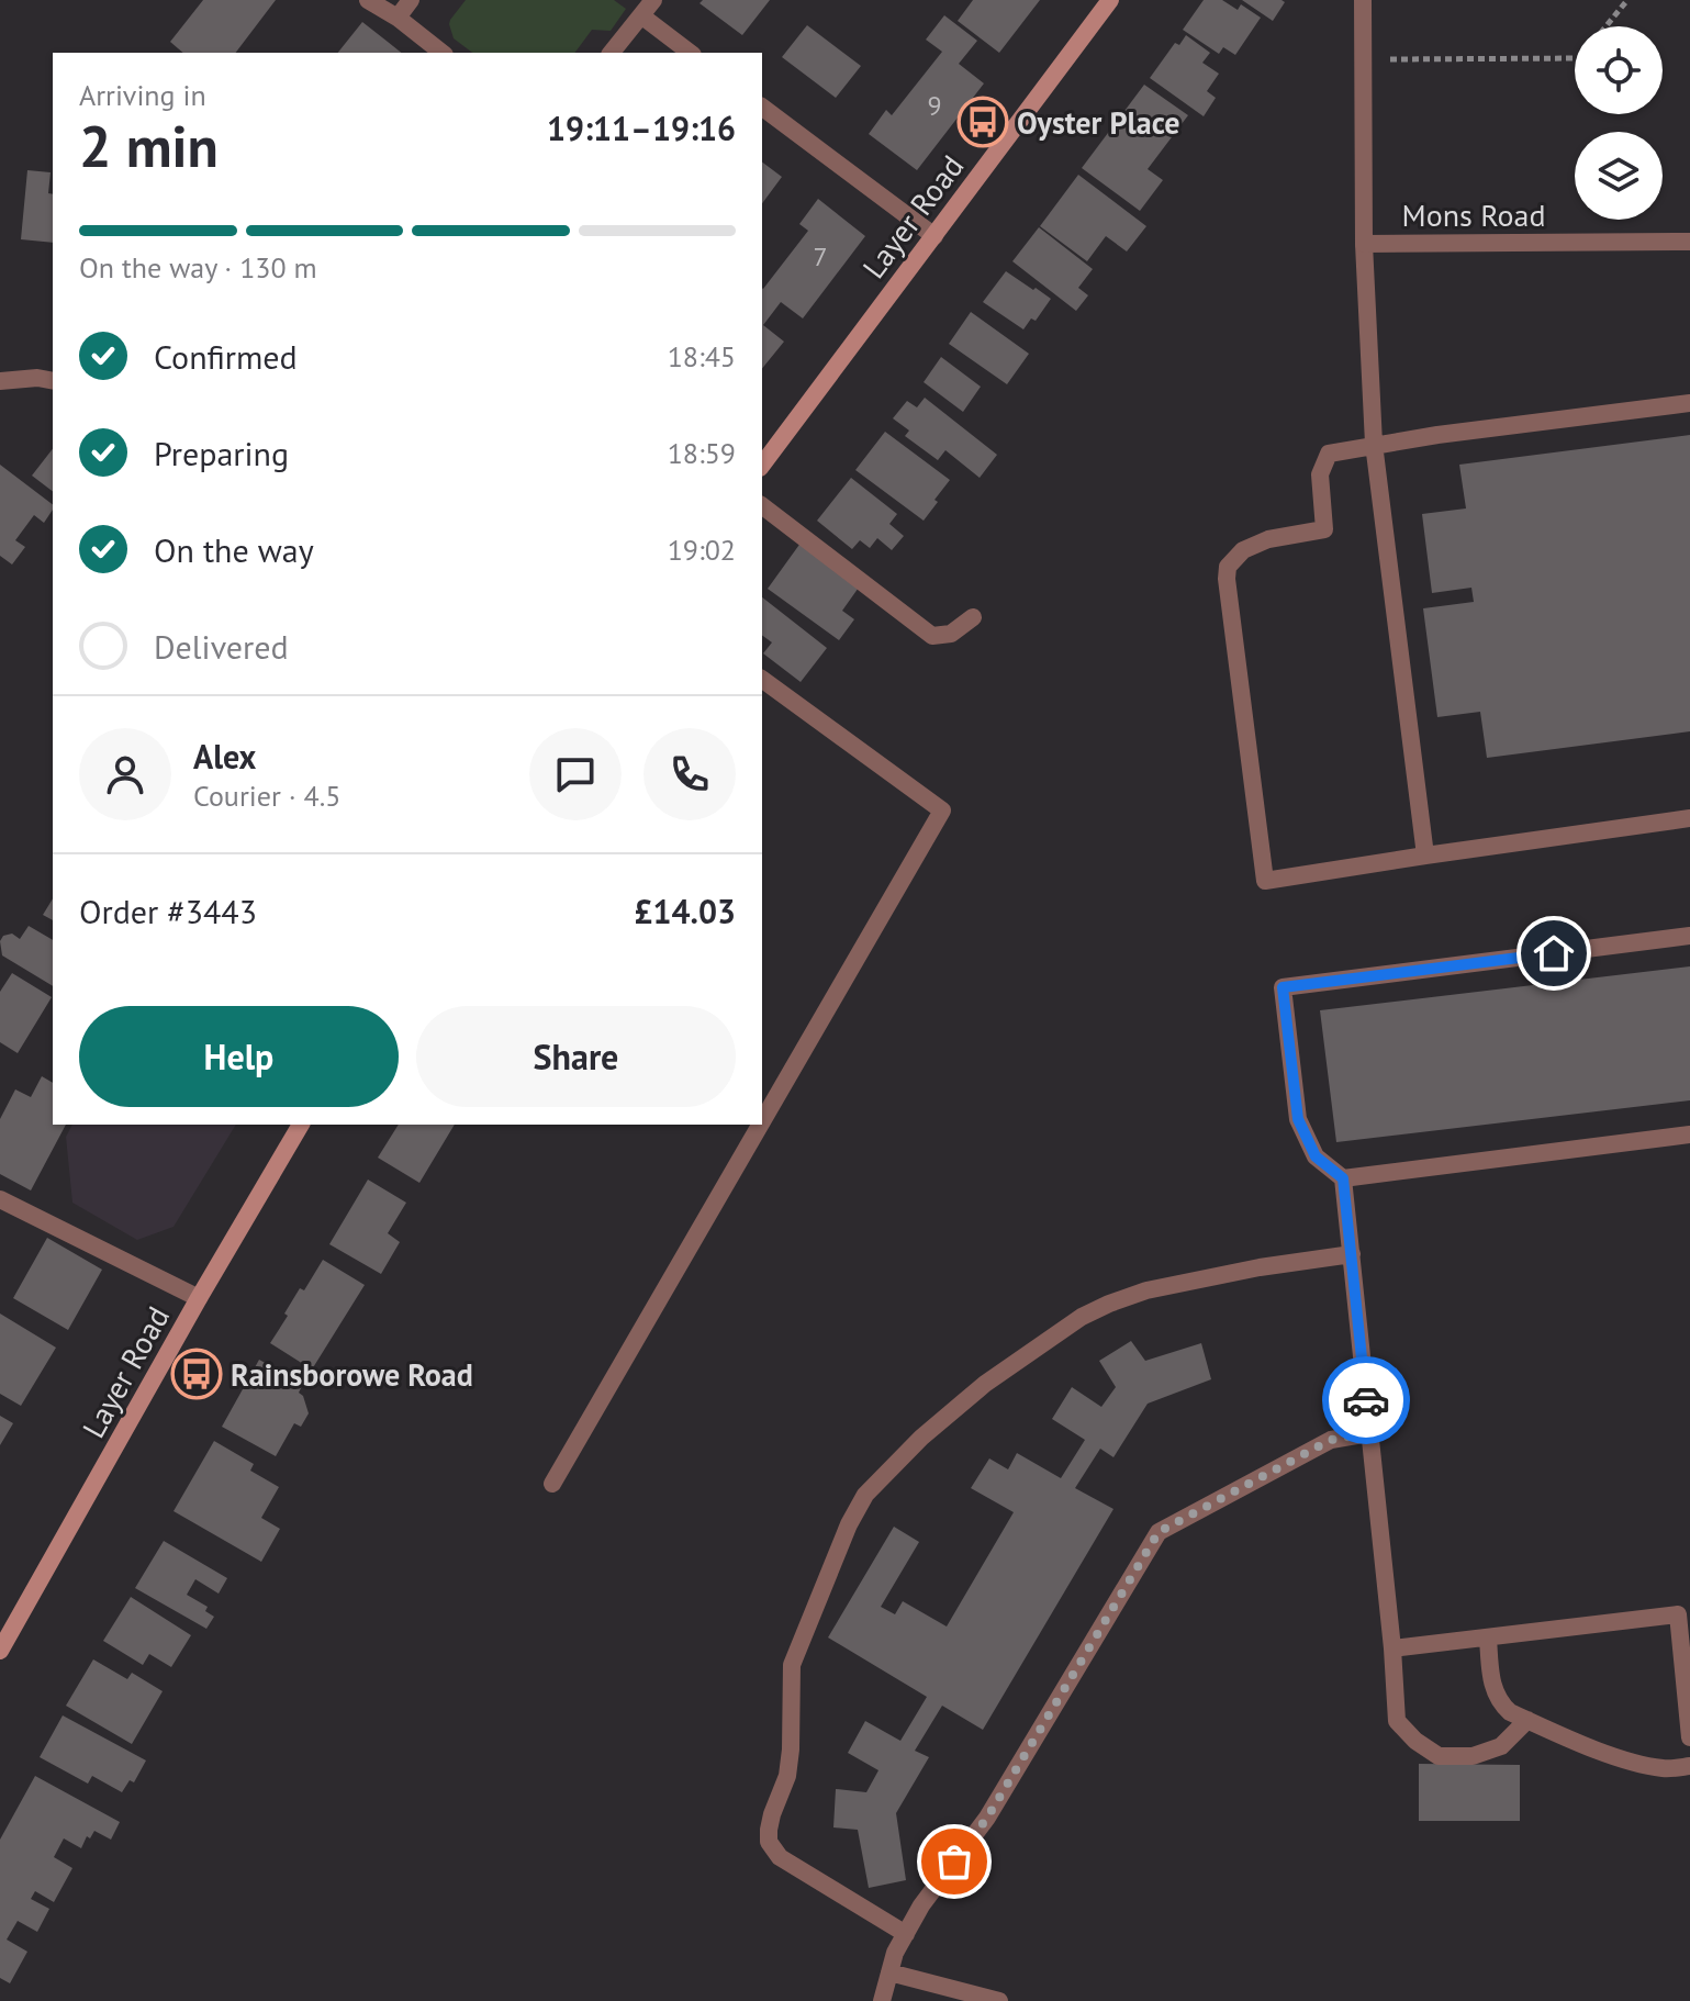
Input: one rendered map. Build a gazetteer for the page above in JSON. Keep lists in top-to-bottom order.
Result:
{
  "streets": {
    "main road": ["Layer Road"],
    "street": ["Mons Road"]
  },
  "places": {
    "bus stop": ["Oyster Place", "Rainsborowe Road"]
  },
  "house_numbers": ["9", "7"],
  "page": {
    "heading": ["2 min", "Arriving in", "19:11–19:16"],
    "panel": [
      "Alex",
      "Courier · 4.5",
      "Order #3443",
      "£14.03"
    ],
    "bar": "On the way · 130 m",
    "list": [
      ["Confirmed", "18:45"],
      ["Preparing", "18:59"],
      ["On the way", "19:02"],
      "Delivered"
    ],
    "buttons": ["Help", "Share"]
  }
}
